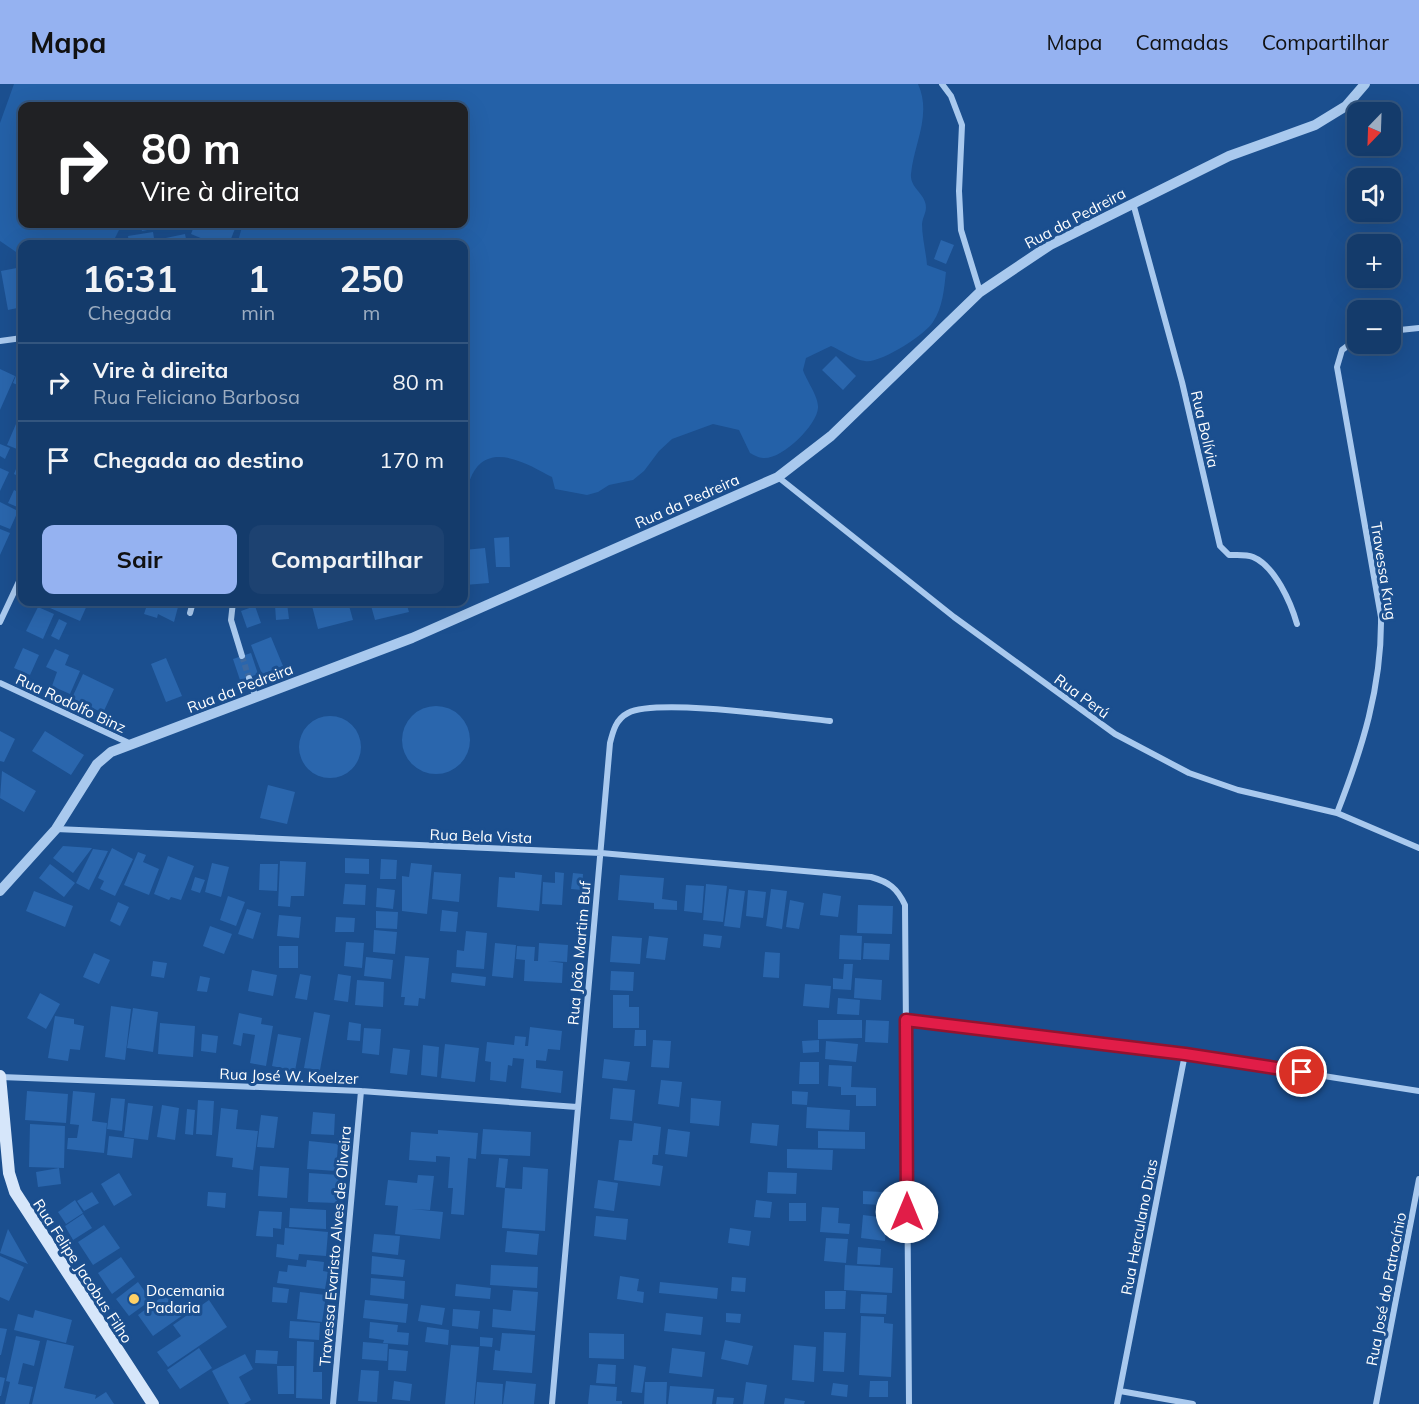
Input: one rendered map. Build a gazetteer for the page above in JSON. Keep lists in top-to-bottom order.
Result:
{
  "streets": {
    "main road": ["Rua Felipe Jacobus Filho"],
    "street": [
      "Rua da Pedreira",
      "Rua Bolívia",
      "Travessa Krug",
      "Rua Perú",
      "Rua Rodolfo Binz",
      "Rua Bela Vista",
      "Rua João Martim Buf",
      "Rua José W. Koelzer",
      "Rua Herculano Dias",
      "Travessa Evaristo Alves de Oliveira",
      "Rua José do Patrocínio"
    ]
  },
  "crossings": [
    ["Rua da Pedreira", "Rua Bolívia"],
    ["Rua da Pedreira", "Rua Perú"],
    ["Rua da Pedreira", "Rua Rodolfo Binz"],
    ["Rua da Pedreira", "Rua Bela Vista"],
    ["Travessa Krug", "Rua Perú"],
    ["Rua Bela Vista", "Rua João Martim Buf"],
    ["Rua João Martim Buf", "Rua José W. Koelzer"],
    ["Rua José W. Koelzer", "Travessa Evaristo Alves de Oliveira"],
    ["Rua José W. Koelzer", "Rua Felipe Jacobus Filho"]
  ],
  "places": ["Docemania Padaria"],
  "north": "bottom left",
  "page": {
    "header": "Mapa",
    "nav": ["Mapa", "Camadas", "Compartilhar"],
    "map_buttons": ["+", "−"],
    "turn": ["80 m", "Vire à direita"],
    "eta": [
      "16:31",
      "Chegada",
      "1",
      "min",
      "250",
      "m"
    ],
    "list": [
      {
        "name": "Vire à direita",
        "note": "Rua Feliciano Barbosa",
        "value": "80 m"
      },
      {
        "name": "Chegada ao destino",
        "value": "170 m"
      }
    ],
    "buttons": ["Sair", "Compartilhar"]
  }
}
